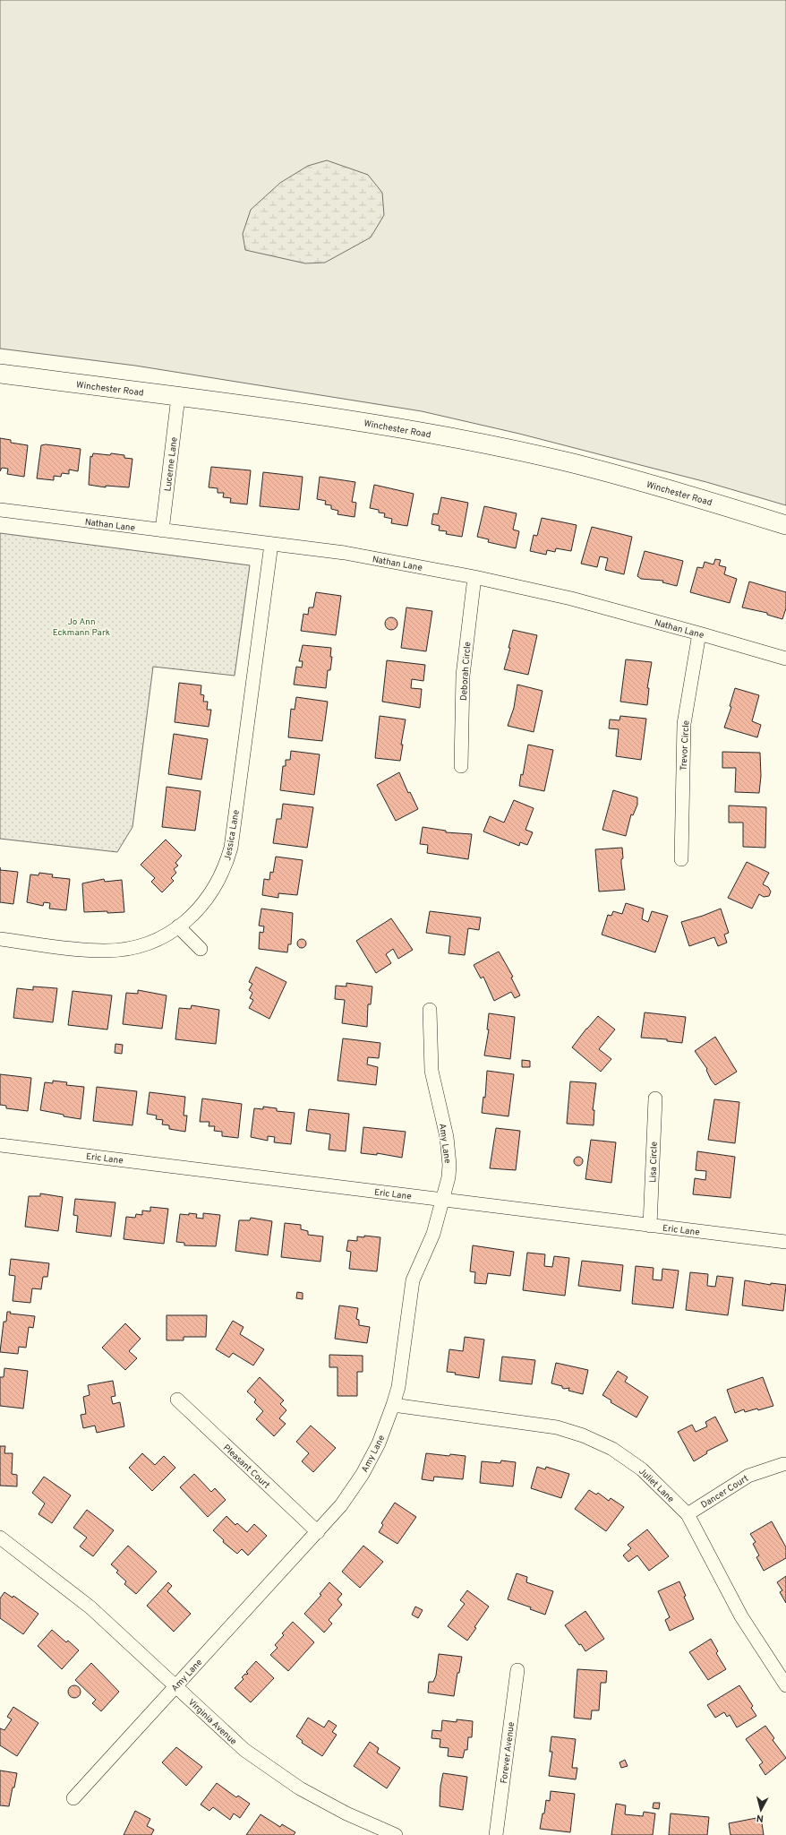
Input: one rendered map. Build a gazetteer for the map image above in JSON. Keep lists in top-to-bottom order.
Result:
{
  "streets": {
    "main road": ["Winchester Road"],
    "street": [
      "Lucerne Lane",
      "Nathan Lane",
      "Deborah Circle",
      "Trevor Circle",
      "Jessica Lane",
      "Amy Lane",
      "Eric Lane",
      "Lisa Circle",
      "Pleasant Court",
      "Juliet Lane",
      "Dancer Court",
      "Virginia Avenue",
      "Forever Avenue"
    ]
  },
  "crossings": [
    ["Winchester Road", "Lucerne Lane"],
    ["Lucerne Lane", "Nathan Lane"],
    ["Nathan Lane", "Deborah Circle"],
    ["Nathan Lane", "Trevor Circle"],
    ["Nathan Lane", "Jessica Lane"],
    ["Amy Lane", "Eric Lane"],
    ["Amy Lane", "Pleasant Court"],
    ["Amy Lane", "Juliet Lane"],
    ["Amy Lane", "Virginia Avenue"],
    ["Eric Lane", "Lisa Circle"],
    ["Juliet Lane", "Dancer Court"]
  ],
  "parks": ["Jo Ann Eckmann Park"],
  "north": "bottom"
}
